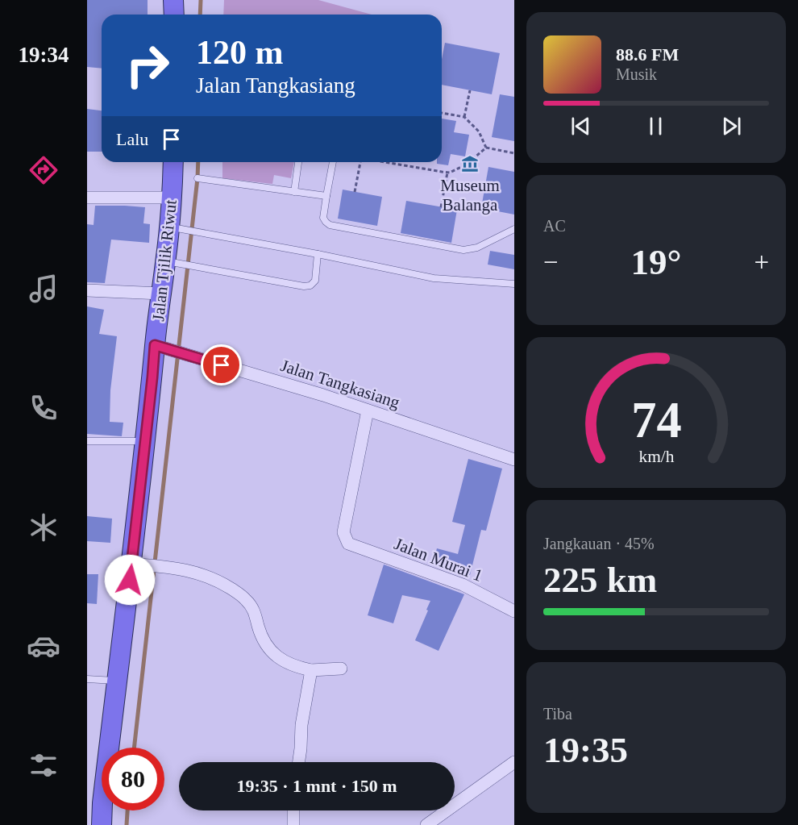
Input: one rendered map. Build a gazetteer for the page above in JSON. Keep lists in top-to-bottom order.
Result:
{
  "streets": {
    "highway": ["Jalan Tjilik Riwut"],
    "street": ["Jalan Tangkasiang", "Jalan Murai 1"]
  },
  "crossings": [
    ["Jalan Tjilik Riwut", "Jalan Tangkasiang"],
    ["Jalan Tangkasiang", "Jalan Murai 1"]
  ],
  "places": {
    "museum": ["Museum Balanga"]
  },
  "page": {
    "tabs": "19:34",
    "turn": ["120 m", "Jalan Tangkasiang"],
    "song": ["88.6 FM", "Musik"],
    "then": "Lalu",
    "tile": [
      "AC",
      ["Jangkauan · 45%", "225 km"],
      ["Tiba", "19:35"]
    ],
    "heat": ["−", "19°", "+"],
    "limit": "80",
    "trip": "19:35 · 1 mnt · 150 m",
    "gauge": ["74", "km/h"]
  }
}
